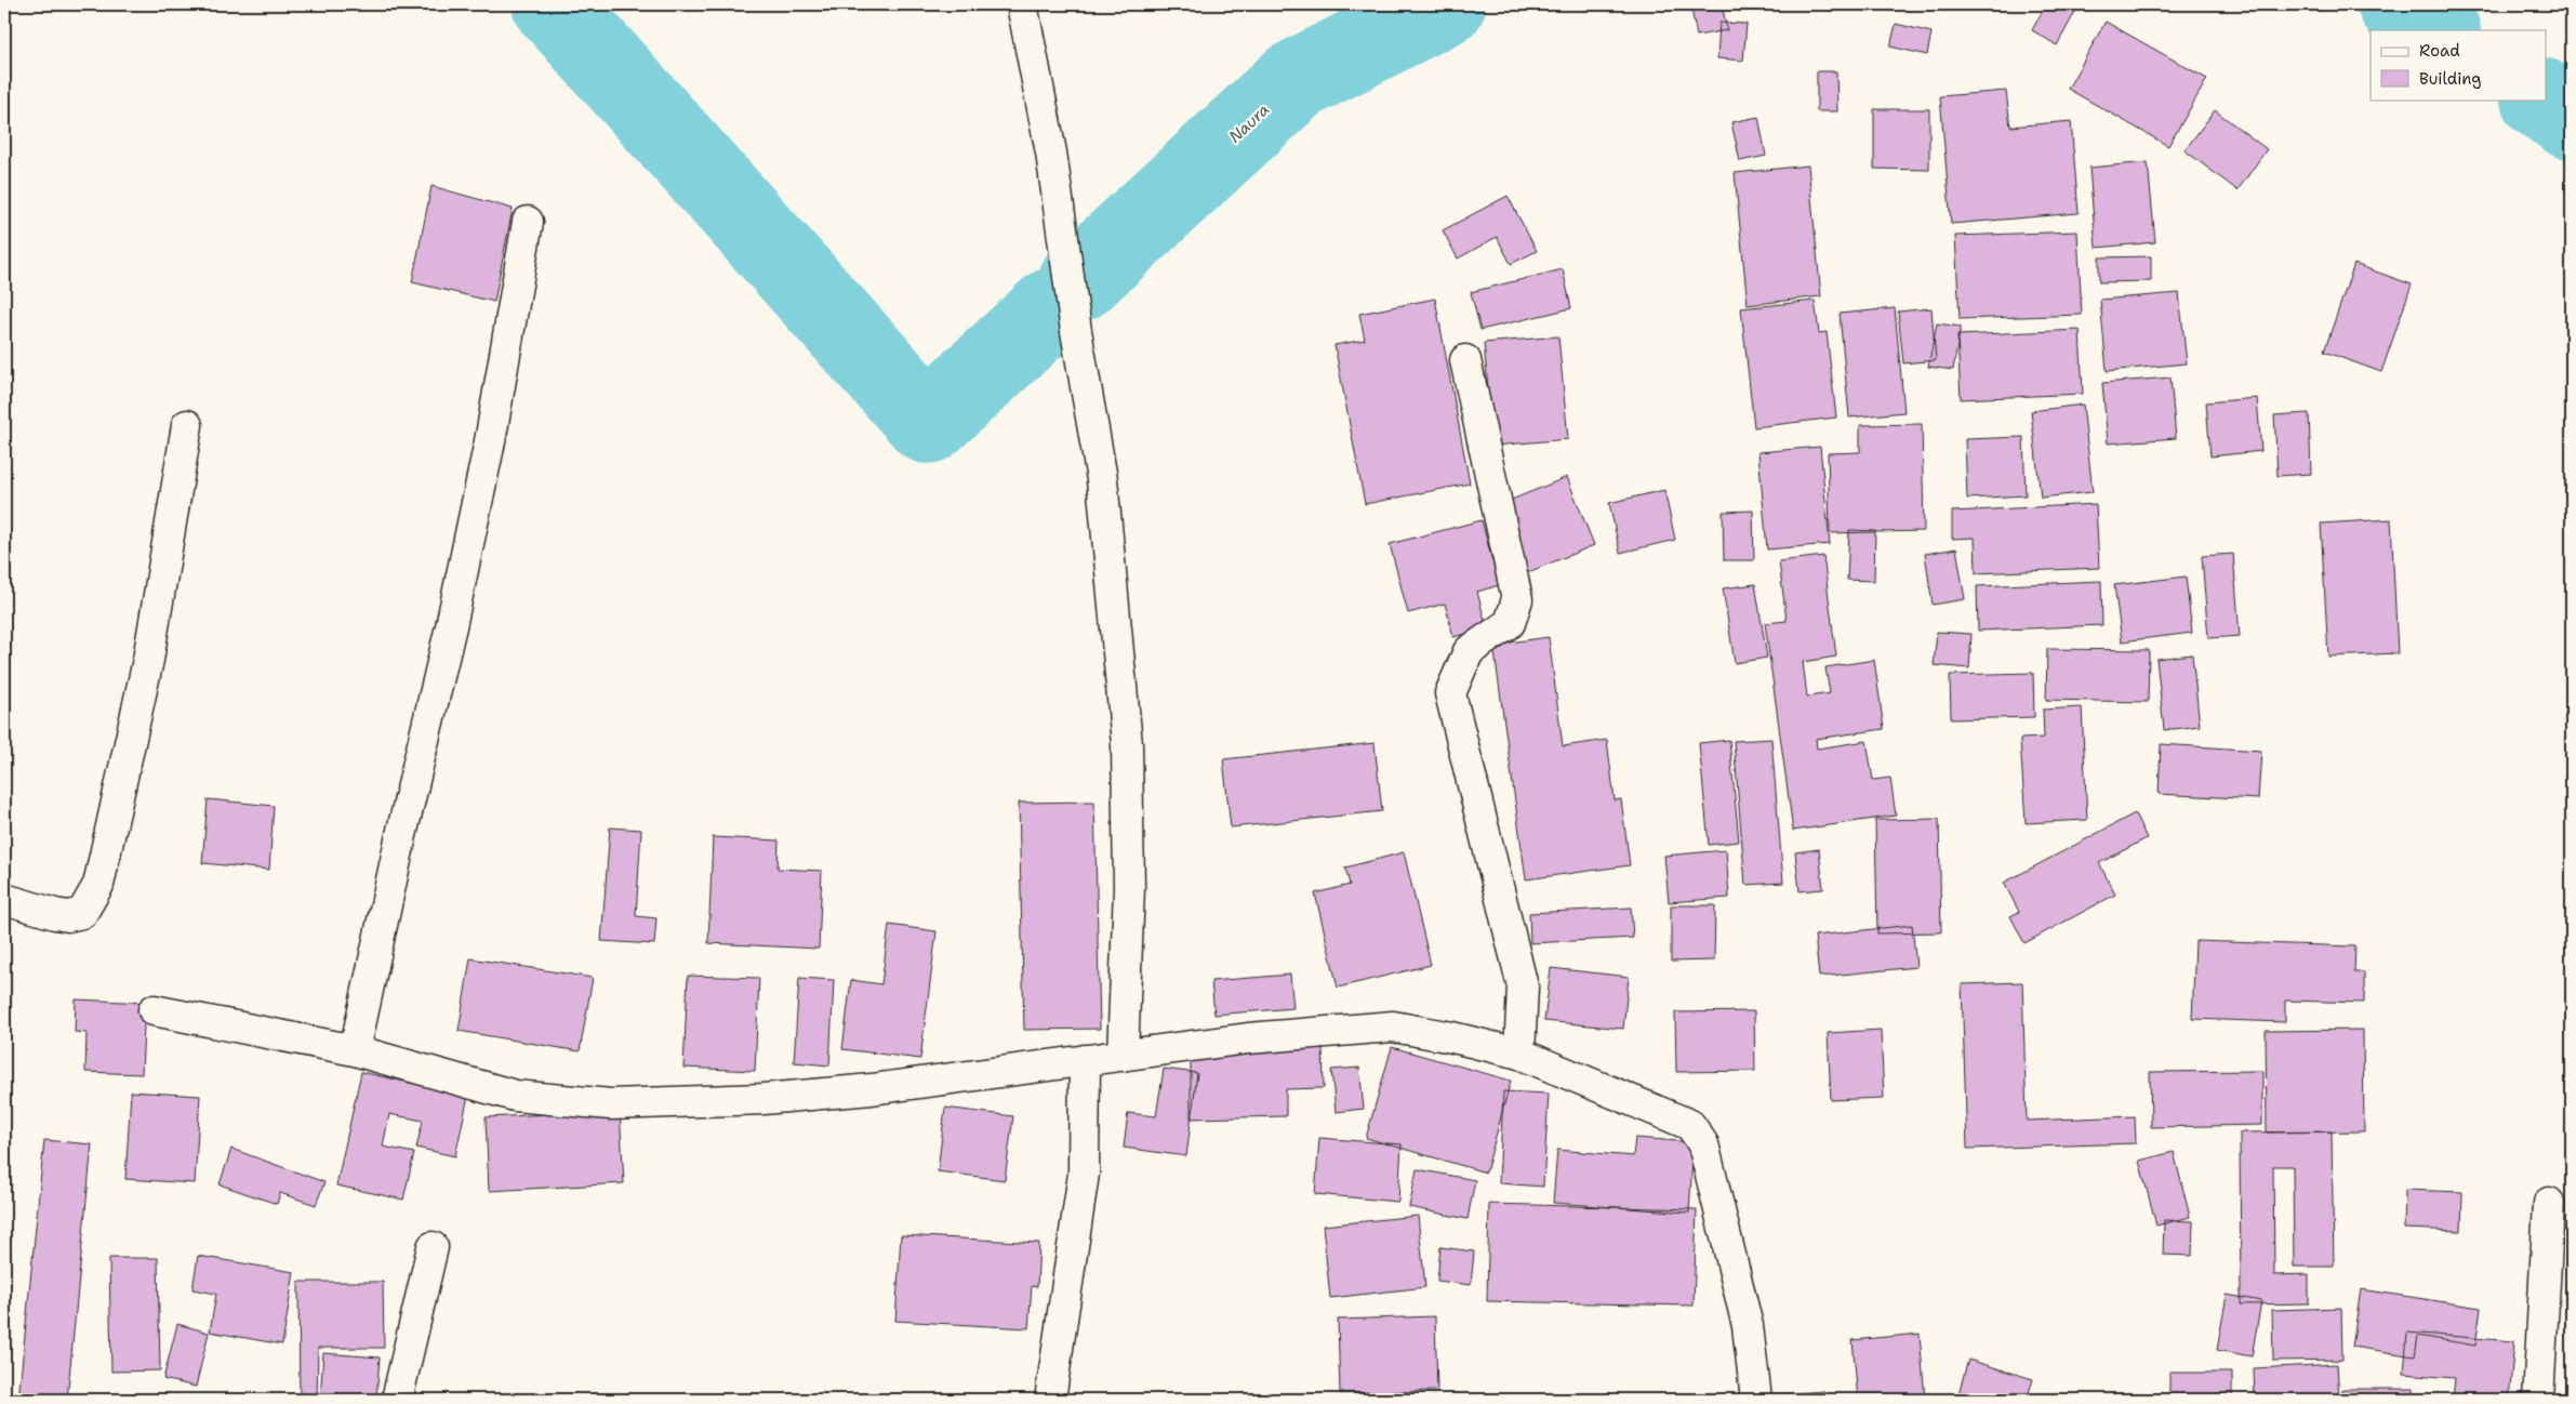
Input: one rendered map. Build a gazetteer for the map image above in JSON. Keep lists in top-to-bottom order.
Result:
{
  "water": ["Naura"],
  "legend": ["Road", "Building"]
}
